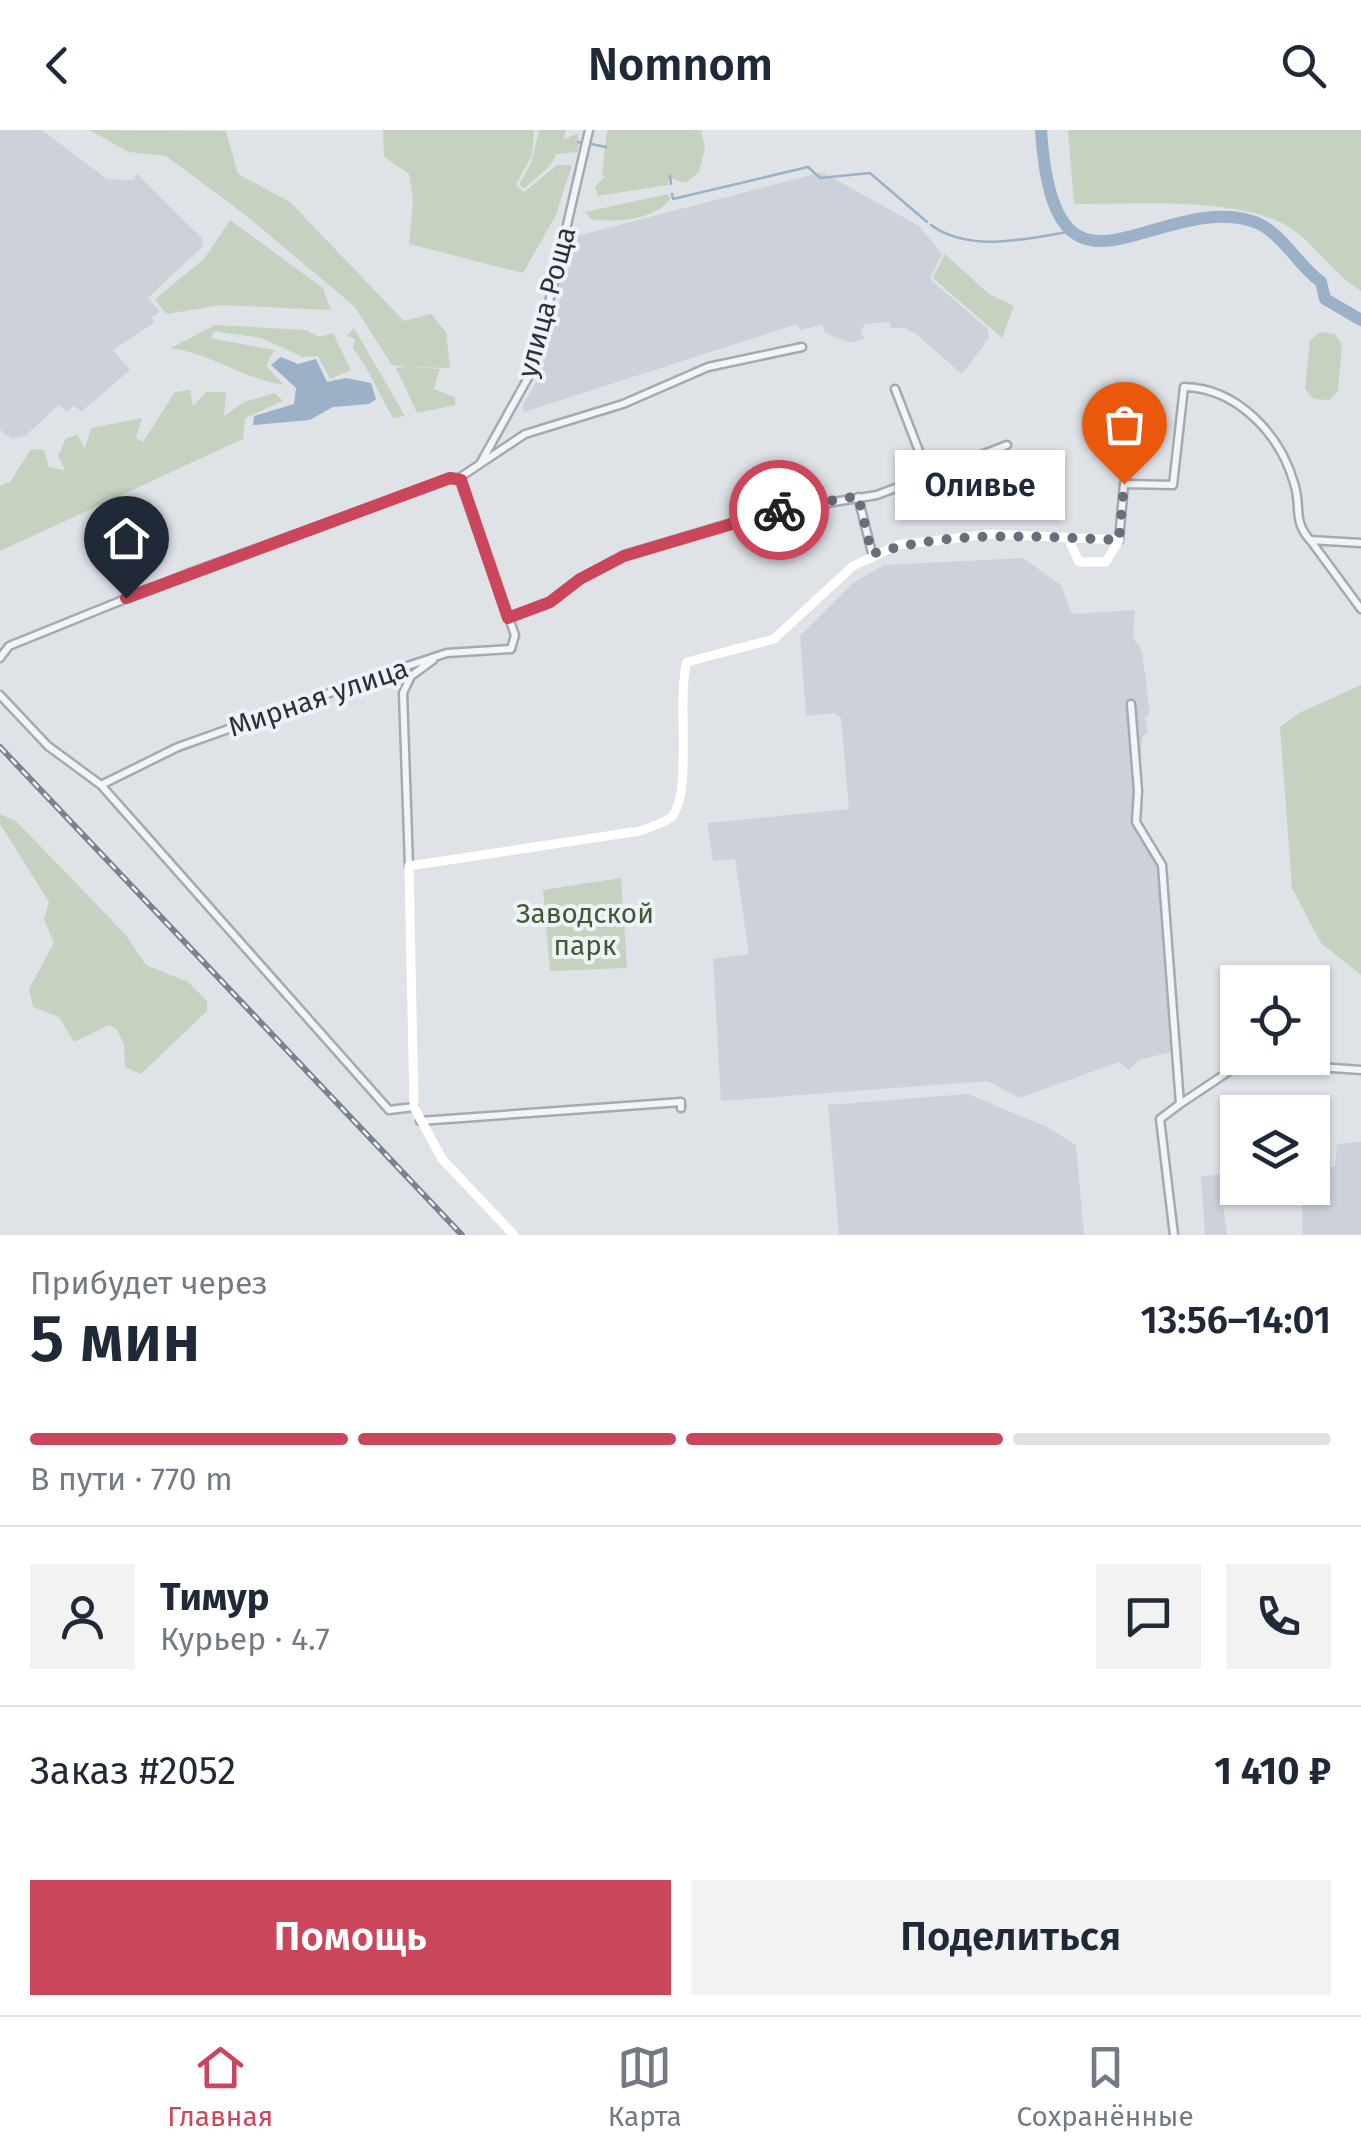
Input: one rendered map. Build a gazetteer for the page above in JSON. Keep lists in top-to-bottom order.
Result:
{
  "streets": {
    "street": ["улица Роща", "Мирная улица"]
  },
  "parks": ["Заводской парк"],
  "places": ["Оливье"],
  "page": {
    "header": "Nomnom",
    "bubble": "Оливье",
    "heading": ["5 мин", "Прибудет через", "13:56–14:01"],
    "panel": [
      "Тимур",
      "Курьер · 4.7",
      "Заказ #2052",
      "1 410 ₽"
    ],
    "bar": "В пути · 770 m",
    "buttons": ["Помощь", "Поделиться"],
    "tabs": ["Главная", "Карта", "Сохранённые"]
  }
}
